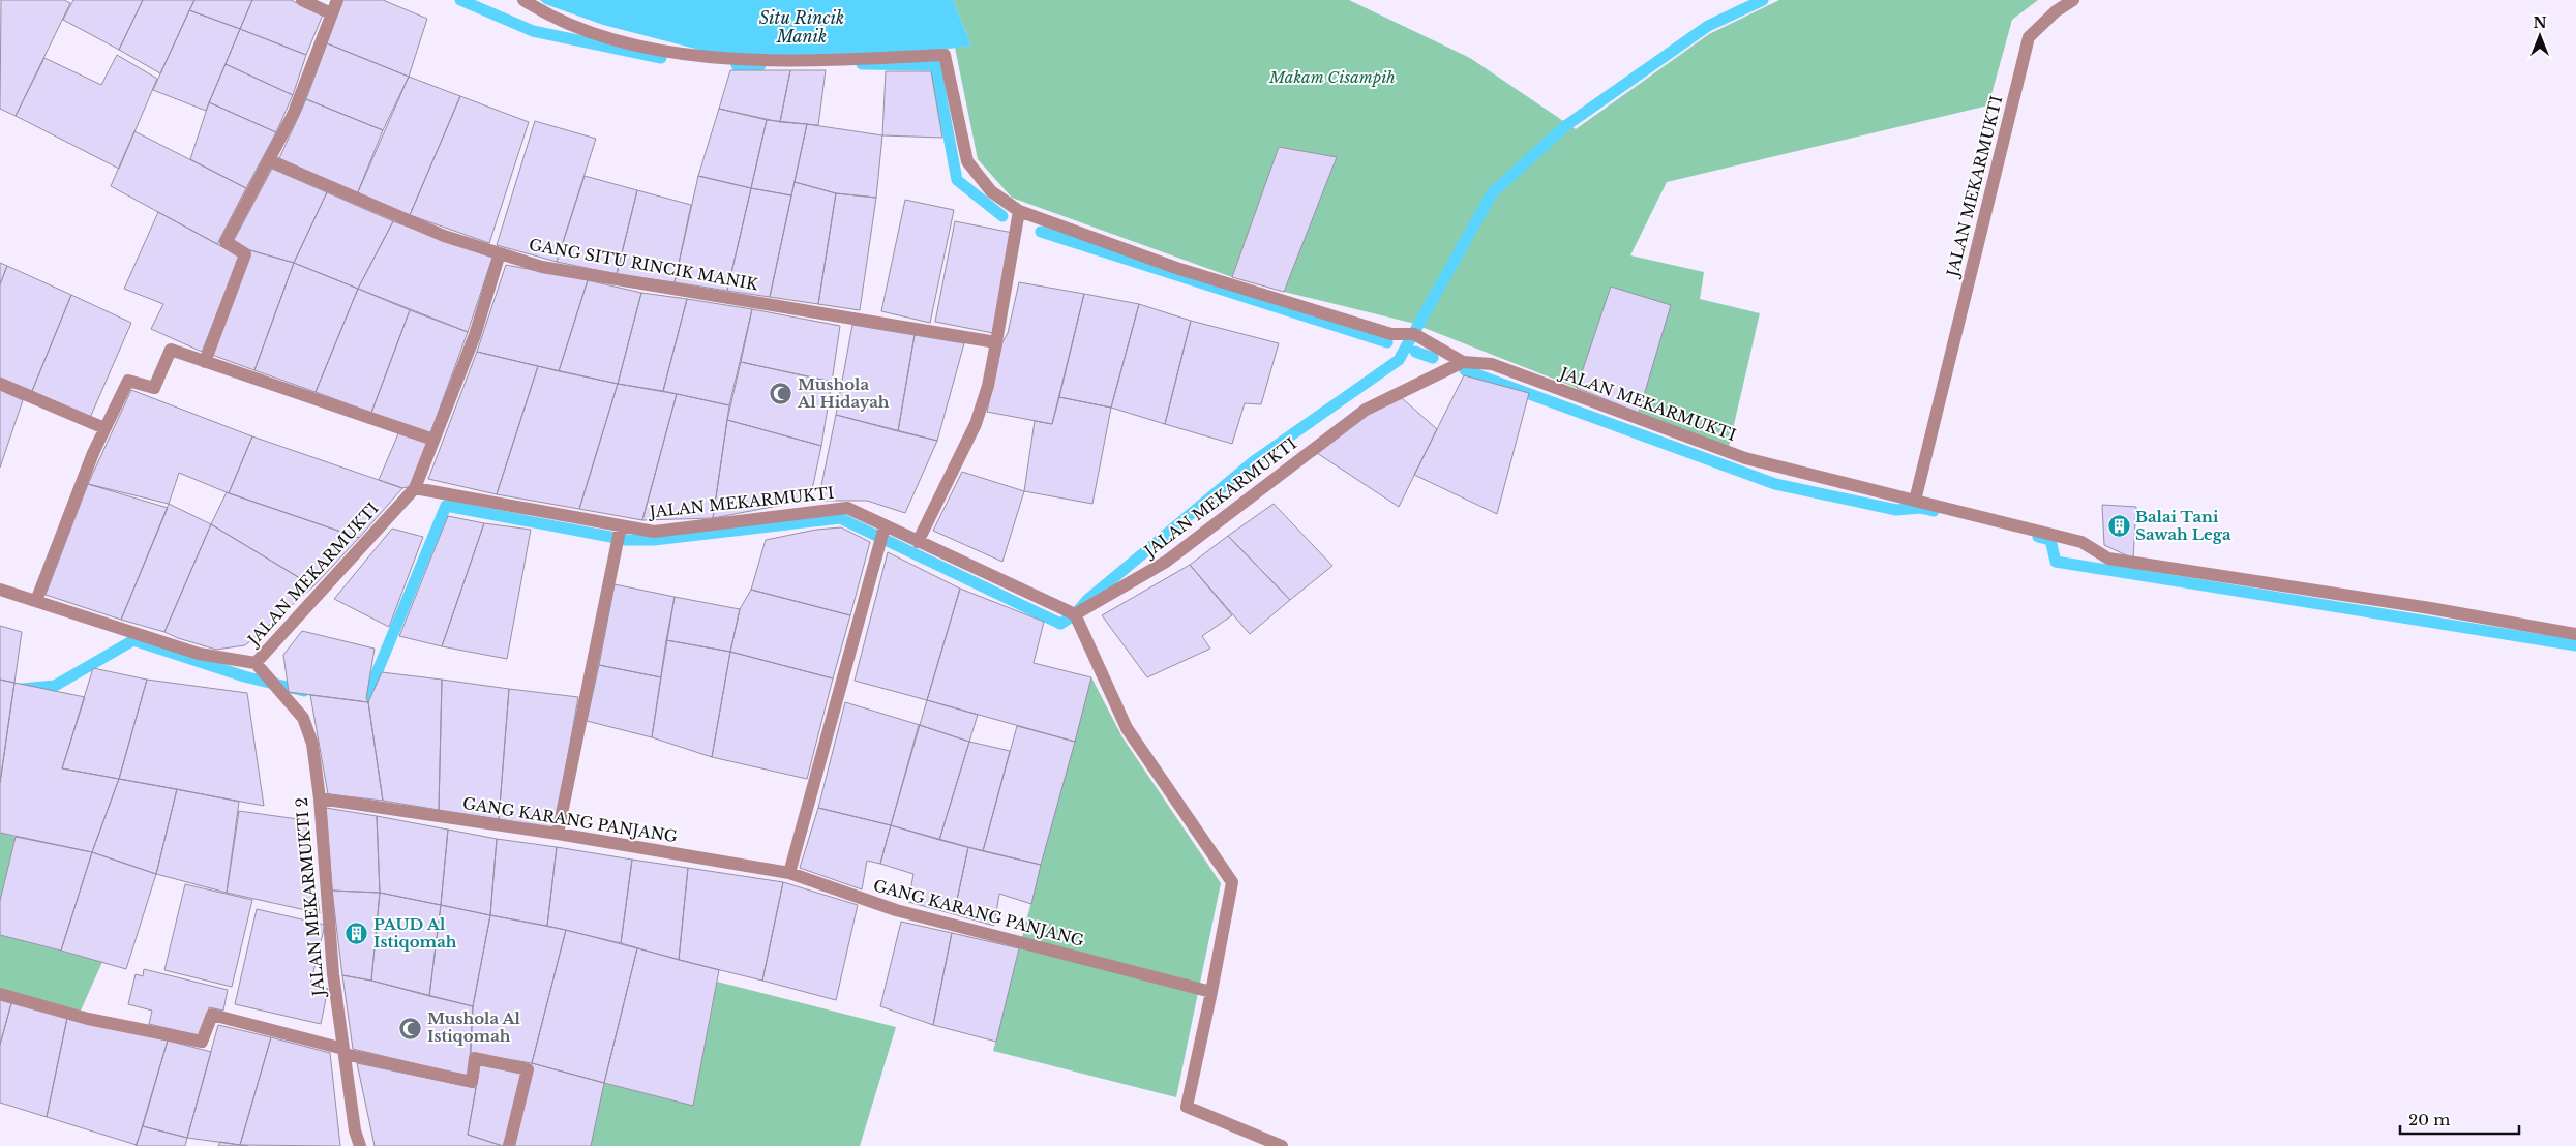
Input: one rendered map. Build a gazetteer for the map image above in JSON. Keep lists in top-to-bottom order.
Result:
{
  "streets": {
    "street": [
      "JALAN MEKARMUKTI",
      "GANG SITU RINCIK MANIK",
      "GANG KARANG PANJANG",
      "JALAN MEKARMUKTI 2"
    ]
  },
  "crossings": [
    ["JALAN MEKARMUKTI", "JALAN MEKARMUKTI 2"],
    ["GANG KARANG PANJANG", "JALAN MEKARMUKTI 2"]
  ],
  "water": ["Situ Rincik Manik"],
  "parks": ["Makam Cisampih"],
  "places": {
    "mosque": ["Mushola Al Hidayah", "Mushola Al Istiqomah"],
    "building": ["Balai Tani Sawah Lega", "PAUD Al Istiqomah"]
  },
  "scale_bar": "20 m",
  "north": "top"
}
